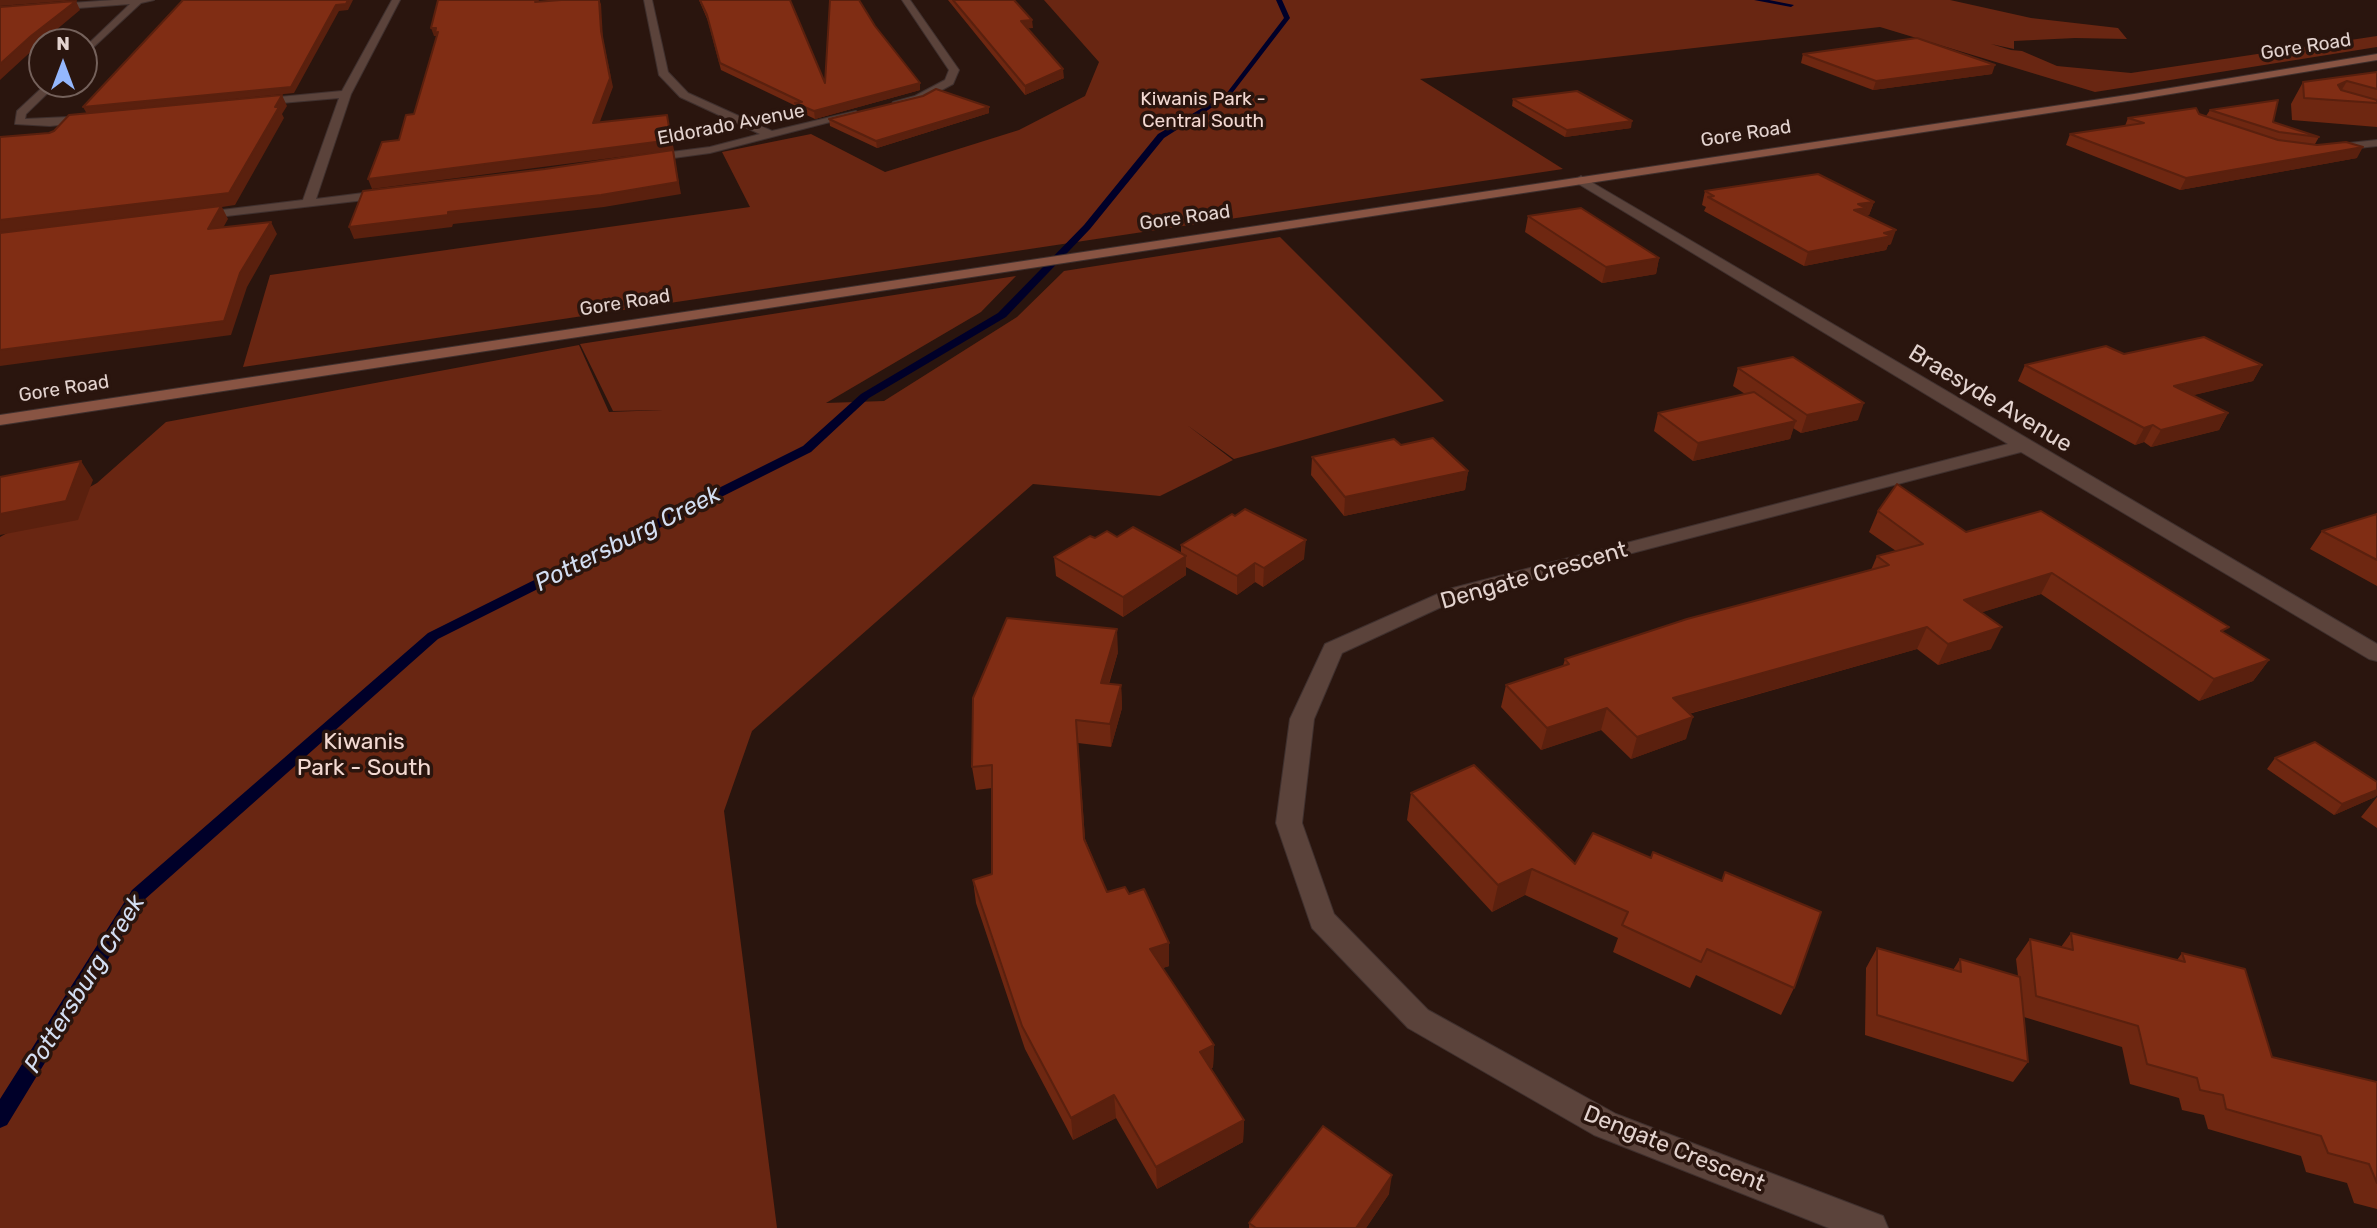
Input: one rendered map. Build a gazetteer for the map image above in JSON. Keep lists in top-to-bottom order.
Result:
{
  "streets": {
    "main road": ["Gore Road"],
    "street": ["Eldorado Avenue", "Braesyde Avenue", "Dengate Crescent"]
  },
  "crossings": [
    ["Gore Road", "Braesyde Avenue"],
    ["Braesyde Avenue", "Dengate Crescent"]
  ],
  "water": ["Pottersburg Creek"],
  "parks": ["Kiwanis Park - Central South", "Kiwanis Park - South"],
  "north": "top"
}
